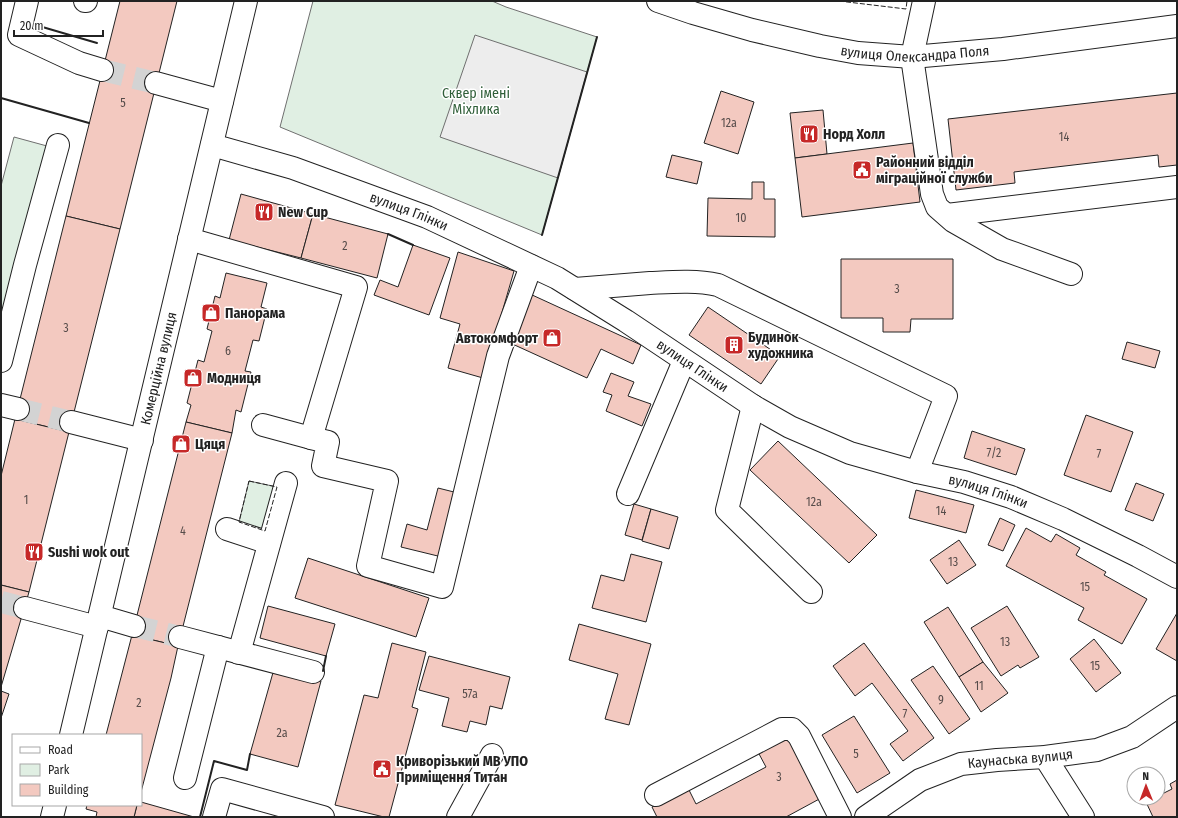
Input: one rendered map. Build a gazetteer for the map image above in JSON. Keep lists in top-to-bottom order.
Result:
{
  "streets": {
    "street": [
      "вулиця Олександра Поля",
      "вулиця Глінки",
      "Комерційна вулиця",
      "Каунаська вулиця"
    ]
  },
  "crossings": [
    ["вулиця Глінки", "Комерційна вулиця"]
  ],
  "parks": ["Сквер імені Міхлика"],
  "places": {
    "restaurant": ["Норд Холл", "New Cup", "Sushi wok out"],
    "public building": ["Районний вiддiл мiграцiйної служби", "Криворізький МВ УПО Приміщення Титан"],
    "shop": [
      "Панорама",
      "Автокомфорт",
      "Модниця",
      "Цяця"
    ],
    "building": ["Будинок художника"]
  },
  "house_numbers": [
    "5",
    "12а",
    "14",
    "10",
    "2",
    "3",
    "3",
    "6",
    "7/2",
    "7",
    "1",
    "12а",
    "14",
    "4",
    "13",
    "15",
    "13",
    "15",
    "11",
    "57а",
    "9",
    "2",
    "7",
    "2а",
    "5",
    "3"
  ],
  "legend": ["Road", "Park", "Building"],
  "scale_bar": "20 m",
  "north": "top"
}
